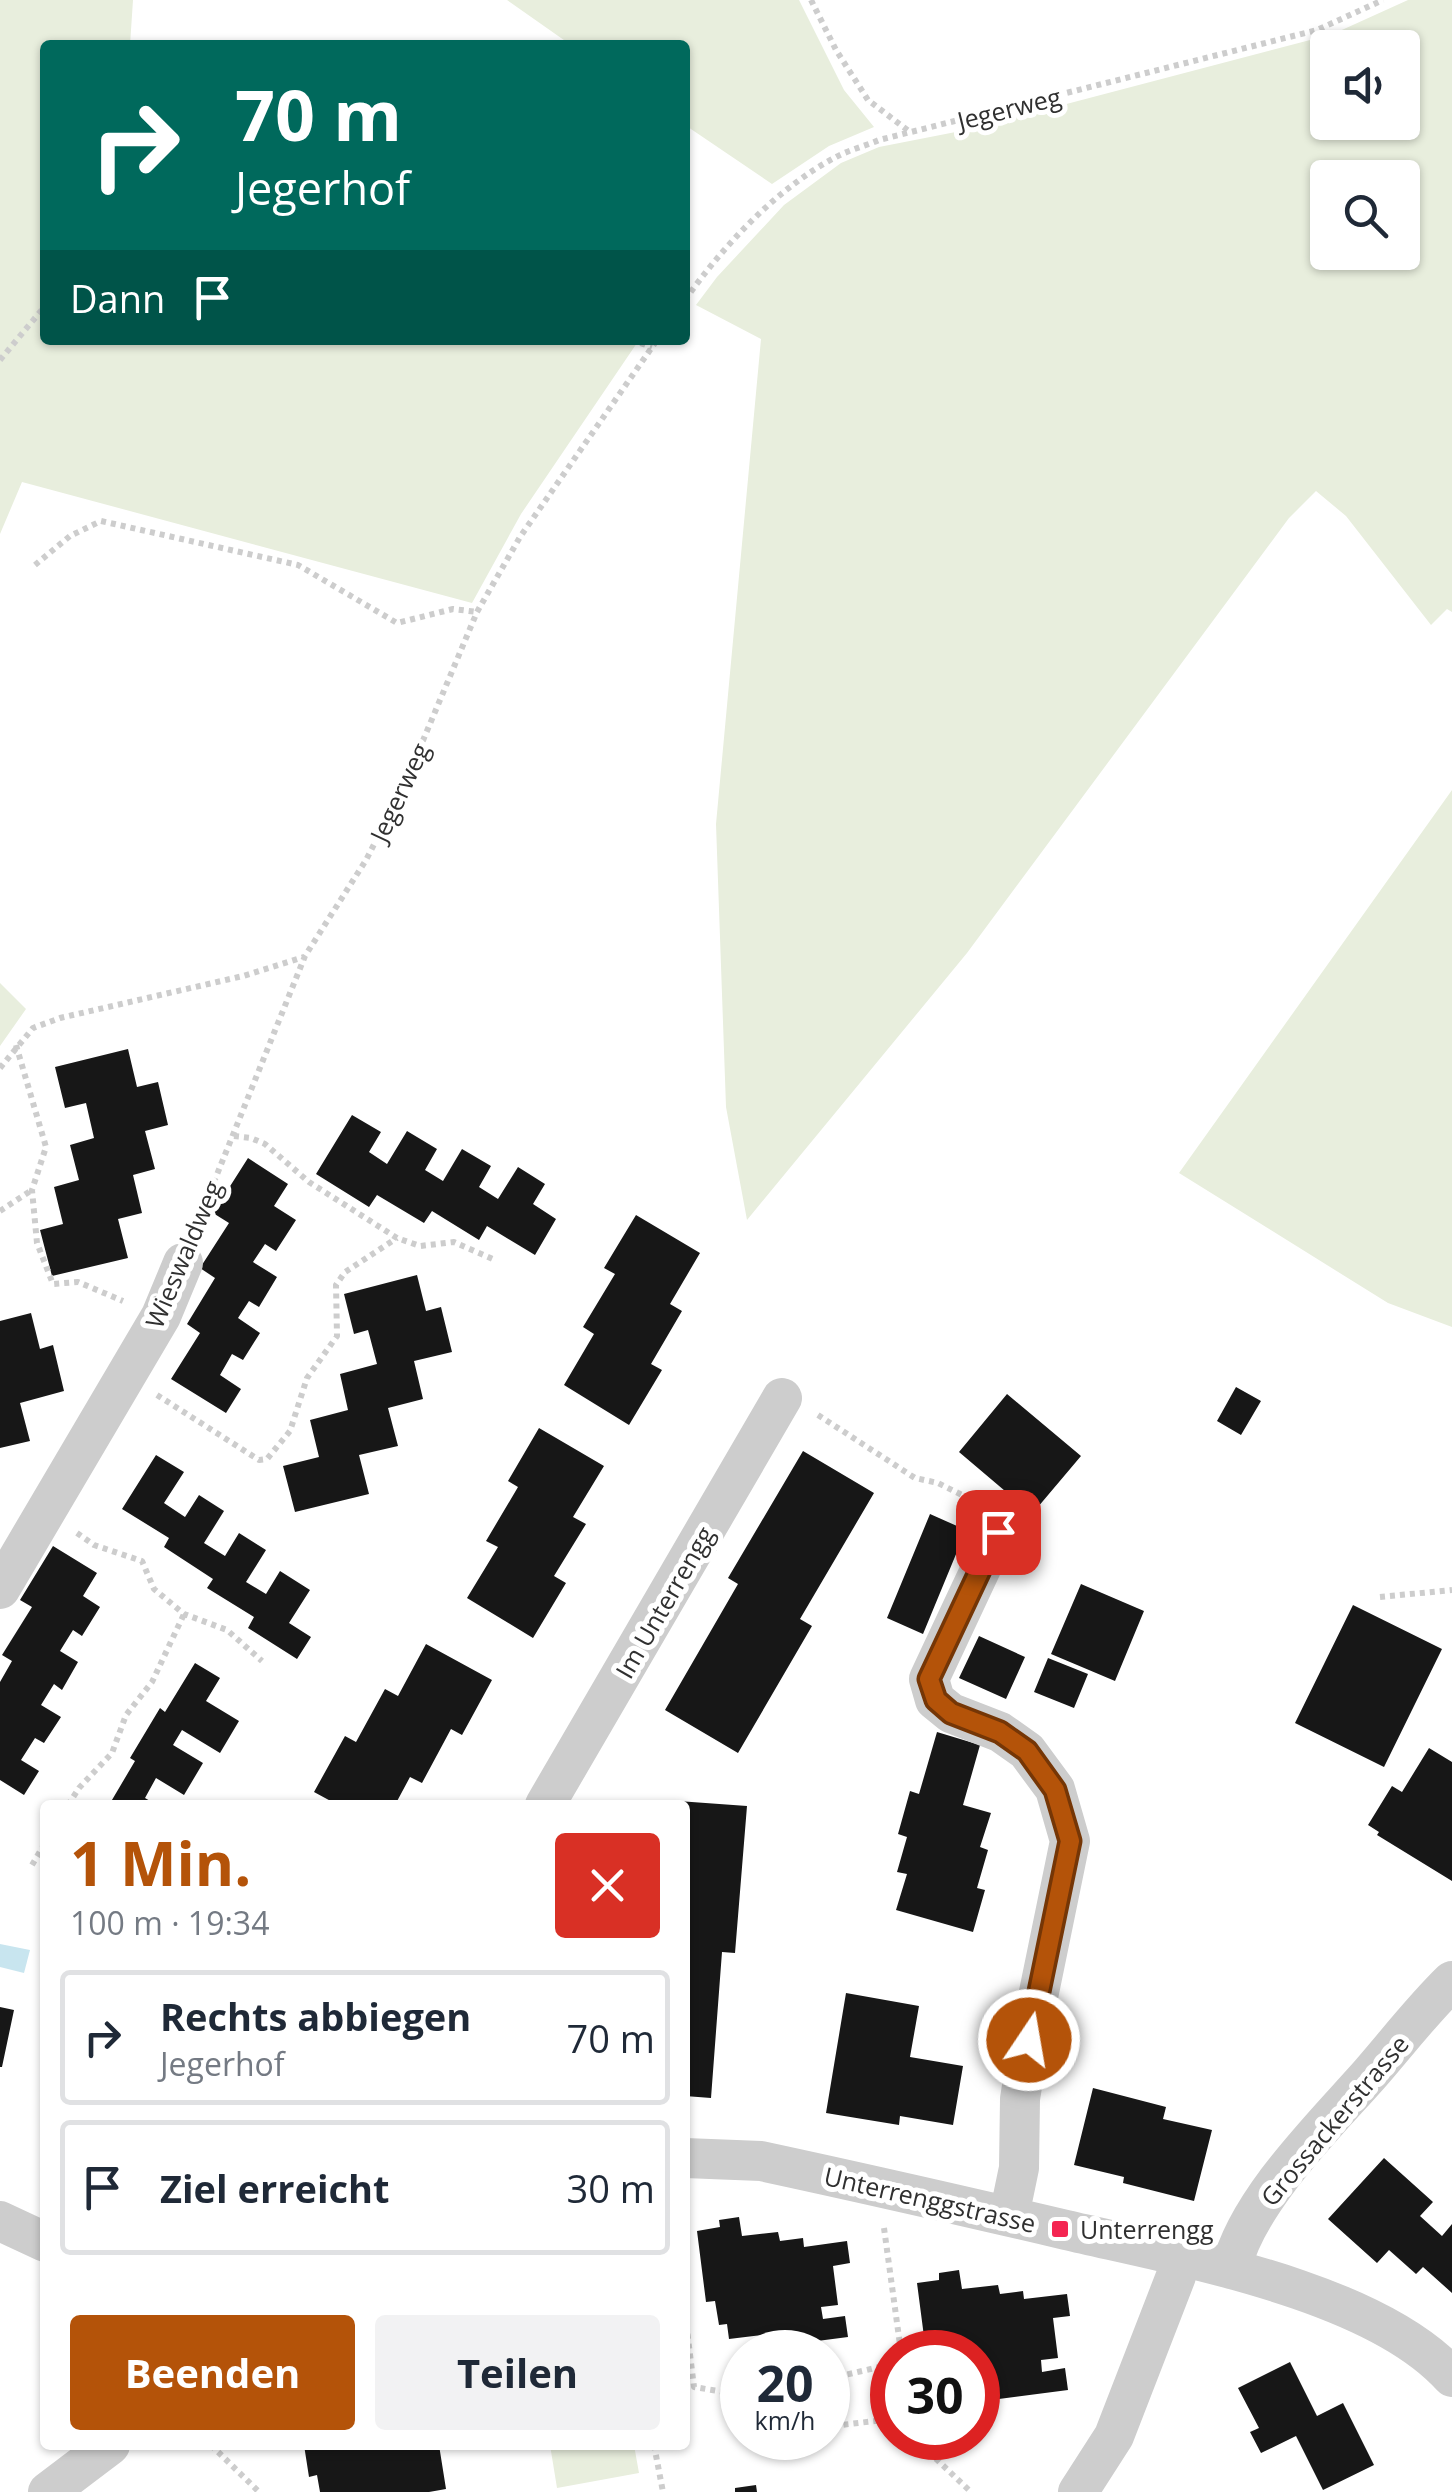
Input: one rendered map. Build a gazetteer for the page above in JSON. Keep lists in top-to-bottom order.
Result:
{
  "streets": {
    "street": [
      "Wieswaldweg",
      "Im Unterrengg",
      "Grossackerstrasse",
      "Unterrenggstrasse"
    ],
    "path": ["Jegerweg"]
  },
  "crossings": [
    ["Jegerweg", "Wieswaldweg"],
    ["Grossackerstrasse", "Unterrenggstrasse"]
  ],
  "places": {
    "transit": ["Unterrengg"]
  },
  "page": {
    "turn": ["70 m", "Jegerhof"],
    "then": "Dann",
    "heading": ["1 Min.", "100 m · 19:34"],
    "list": [
      {
        "name": "Rechts abbiegen",
        "note": "Jegerhof",
        "value": "70 m"
      },
      {
        "name": "Ziel erreicht",
        "value": "30 m"
      }
    ],
    "buttons": ["Beenden", "Teilen"],
    "speed": "20 km/h",
    "limit": "30"
  }
}
